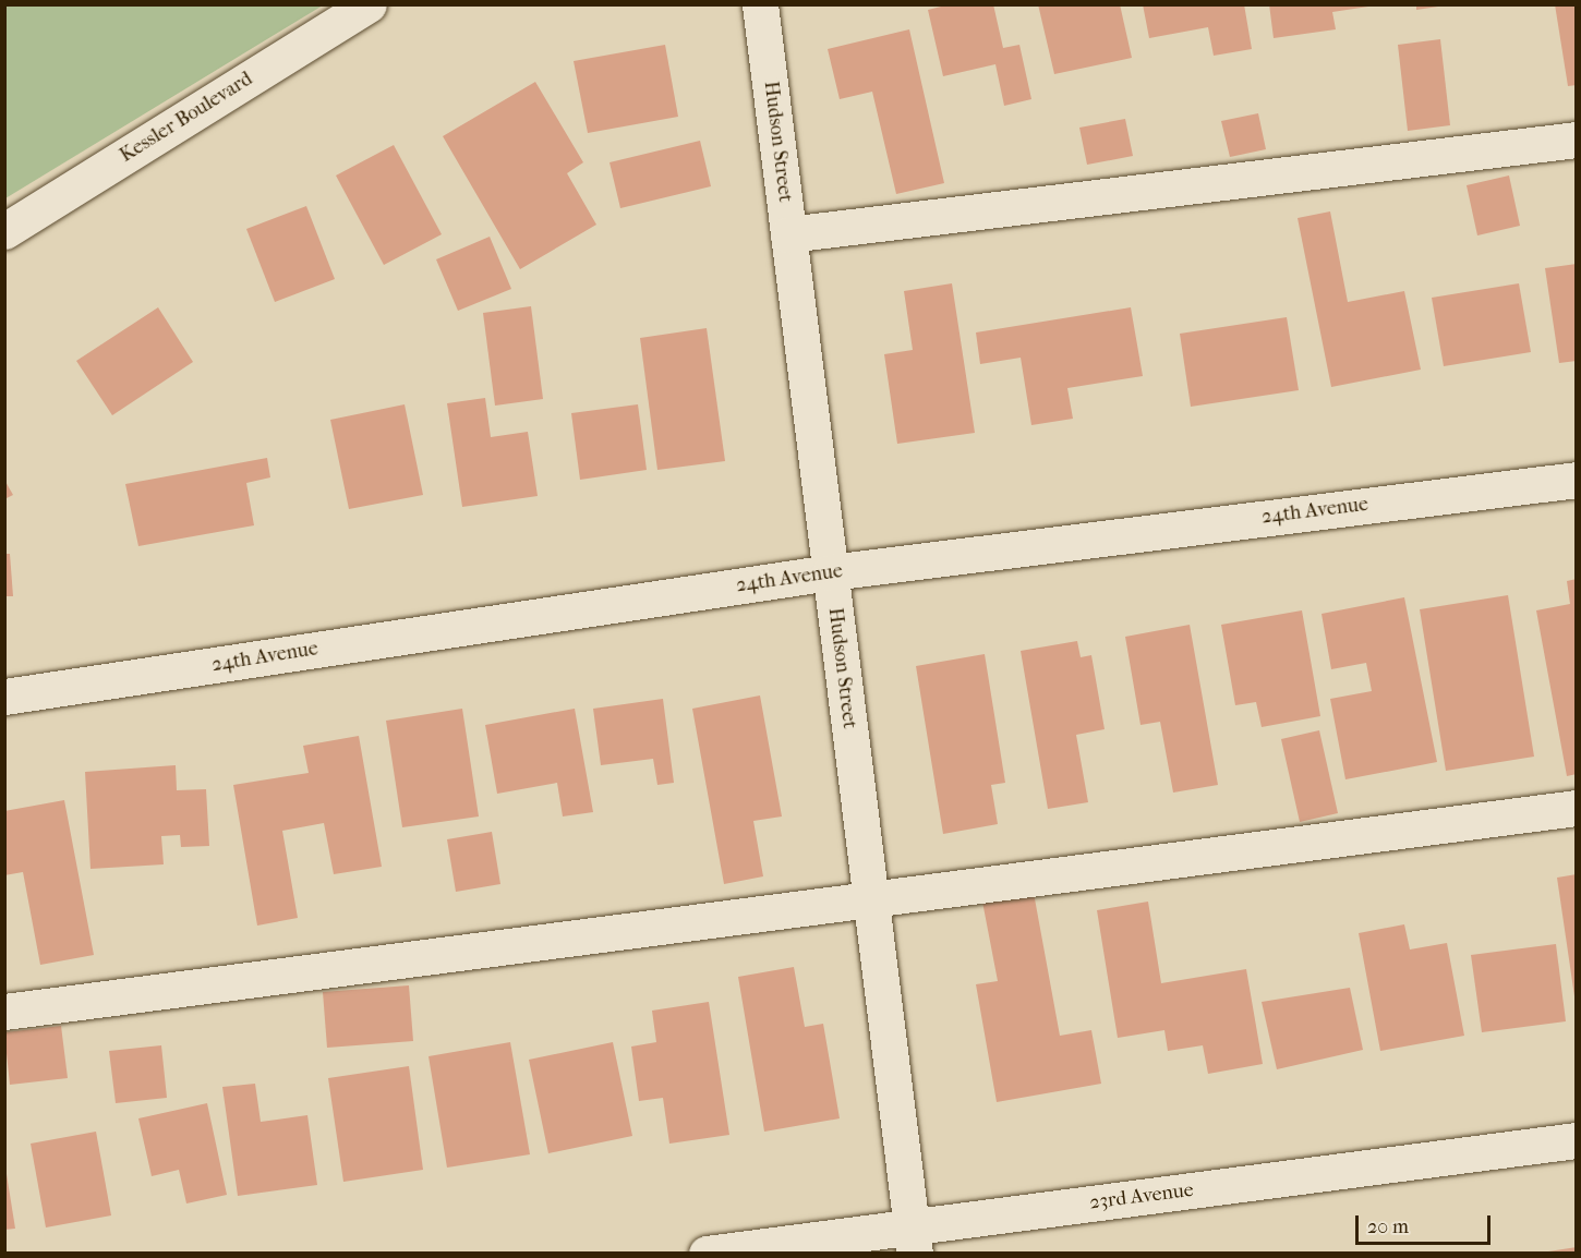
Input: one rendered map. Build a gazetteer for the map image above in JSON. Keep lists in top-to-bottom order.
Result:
{
  "streets": {
    "street": [
      "Kessler Boulevard",
      "Hudson Street",
      "24th Avenue",
      "23rd Avenue"
    ]
  },
  "crossings": [
    ["Hudson Street", "24th Avenue"],
    ["Hudson Street", "23rd Avenue"]
  ],
  "scale_bar": "20 m"
}
